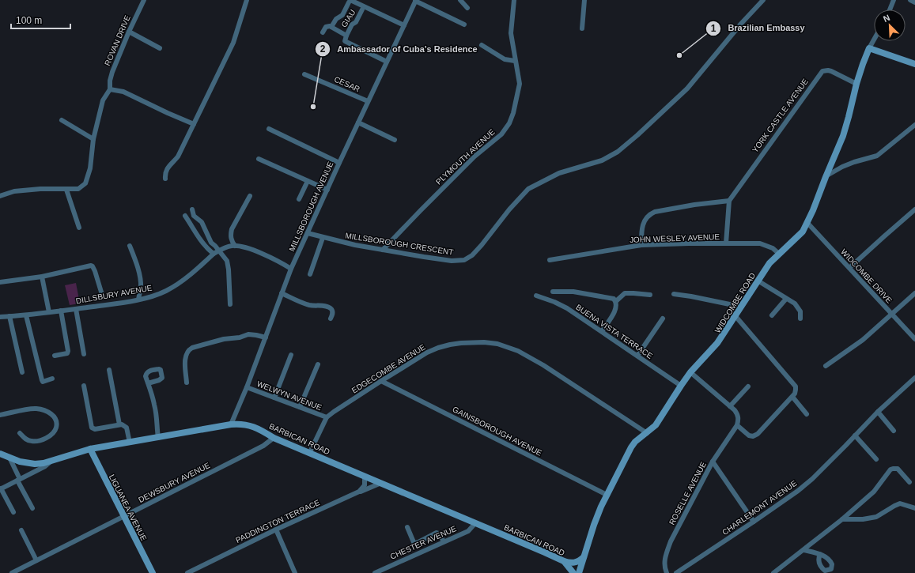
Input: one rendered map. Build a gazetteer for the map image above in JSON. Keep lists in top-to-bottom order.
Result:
{
  "streets": {
    "main road": ["WIDCOMBE ROAD", "BARBICAN ROAD", "LIGUANEA AVENUE"],
    "street": [
      "GIAU",
      "ROVAN DRIVE",
      "CESAR",
      "YORK CASTLE AVENUE",
      "PLYMOUTH AVENUE",
      "MILLSBOROUGH AVENUE",
      "JOHN WESLEY AVENUE",
      "MILLSBOROUGH CRESCENT",
      "WIDCOMBE DRIVE",
      "DILLSBURY AVENUE",
      "BUENA VISTA TERRACE",
      "EDGECOMBE AVENUE",
      "WELWYN AVENUE",
      "GAINSBOROUGH AVENUE",
      "DEWSBURY AVENUE",
      "ROSELLE AVENUE",
      "CHARLEMONT AVENUE",
      "PADDINGTON TERRACE",
      "CHESTER AVENUE"
    ]
  },
  "crossings": [
    ["GIAU", "MILLSBOROUGH AVENUE"],
    ["CESAR", "MILLSBOROUGH AVENUE"],
    ["YORK CASTLE AVENUE", "WIDCOMBE ROAD"],
    ["PLYMOUTH AVENUE", "MILLSBOROUGH CRESCENT"],
    ["MILLSBOROUGH AVENUE", "MILLSBOROUGH CRESCENT"],
    ["MILLSBOROUGH AVENUE", "DILLSBURY AVENUE"],
    ["MILLSBOROUGH AVENUE", "WELWYN AVENUE"],
    ["MILLSBOROUGH AVENUE", "BARBICAN ROAD"],
    ["JOHN WESLEY AVENUE", "WIDCOMBE ROAD"],
    ["WIDCOMBE DRIVE", "WIDCOMBE ROAD"],
    ["WIDCOMBE ROAD", "BUENA VISTA TERRACE"],
    ["WIDCOMBE ROAD", "EDGECOMBE AVENUE"],
    ["WIDCOMBE ROAD", "GAINSBOROUGH AVENUE"],
    ["WIDCOMBE ROAD", "BARBICAN ROAD"],
    ["EDGECOMBE AVENUE", "WELWYN AVENUE"],
    ["EDGECOMBE AVENUE", "GAINSBOROUGH AVENUE"],
    ["EDGECOMBE AVENUE", "BARBICAN ROAD"],
    ["BARBICAN ROAD", "DEWSBURY AVENUE"],
    ["BARBICAN ROAD", "LIGUANEA AVENUE"],
    ["BARBICAN ROAD", "PADDINGTON TERRACE"],
    ["BARBICAN ROAD", "CHESTER AVENUE"],
    ["DEWSBURY AVENUE", "LIGUANEA AVENUE"]
  ],
  "places": ["Brazilian Embassy", "Ambassador of Cuba's Residence"],
  "scale_bar": "100 m",
  "north": "top left"
}
